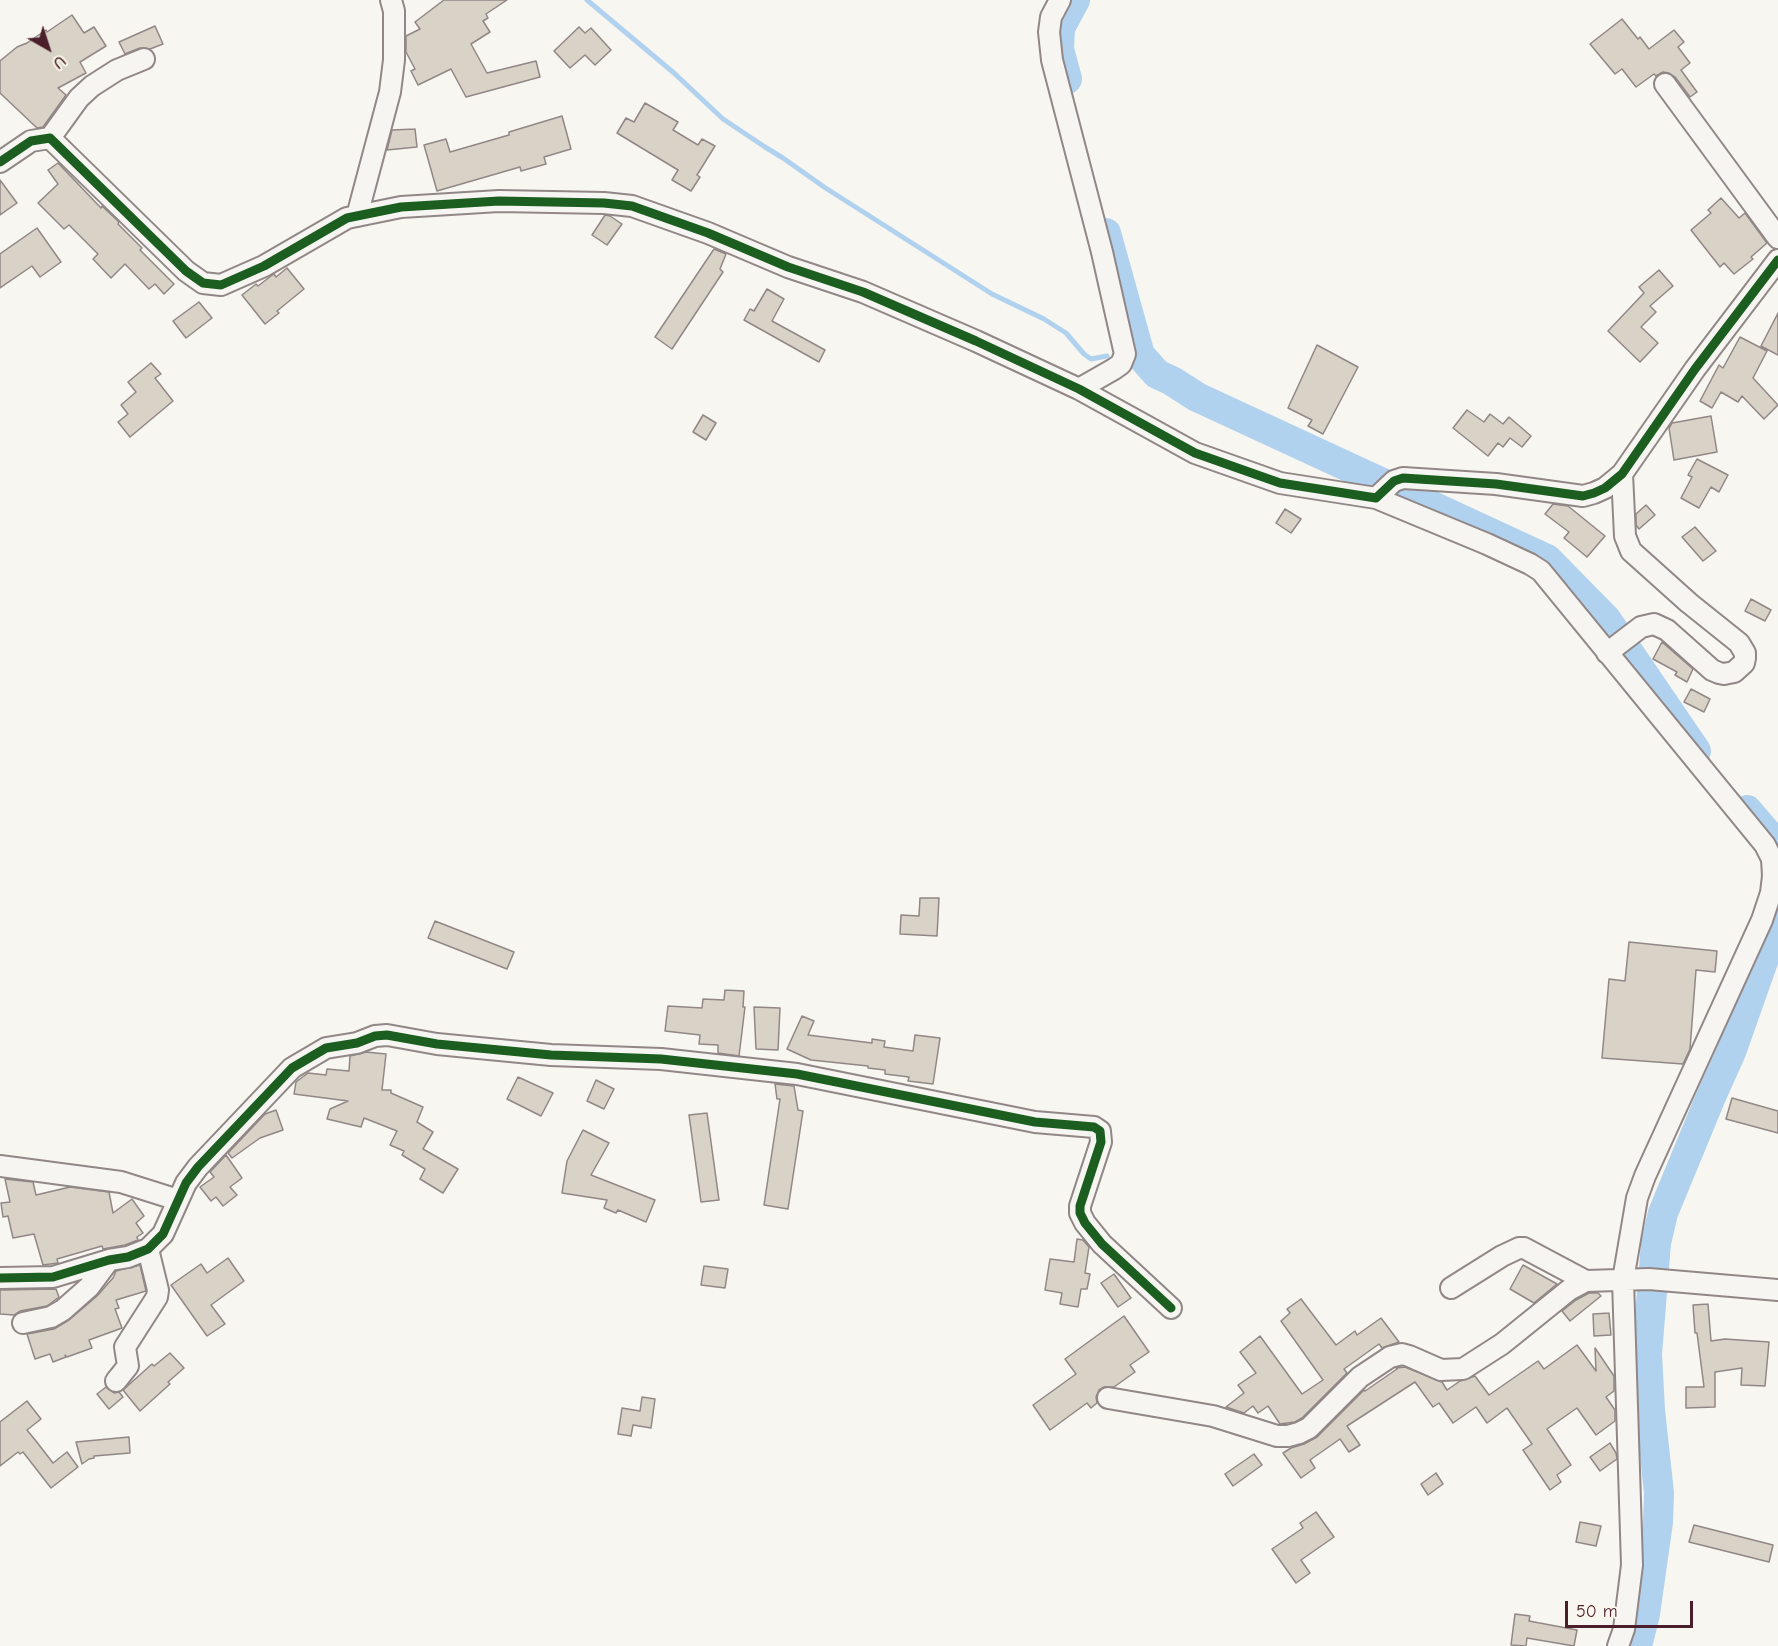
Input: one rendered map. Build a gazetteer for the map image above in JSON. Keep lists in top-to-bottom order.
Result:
{
  "scale_bar": "50 m",
  "north": "bottom right"
}
